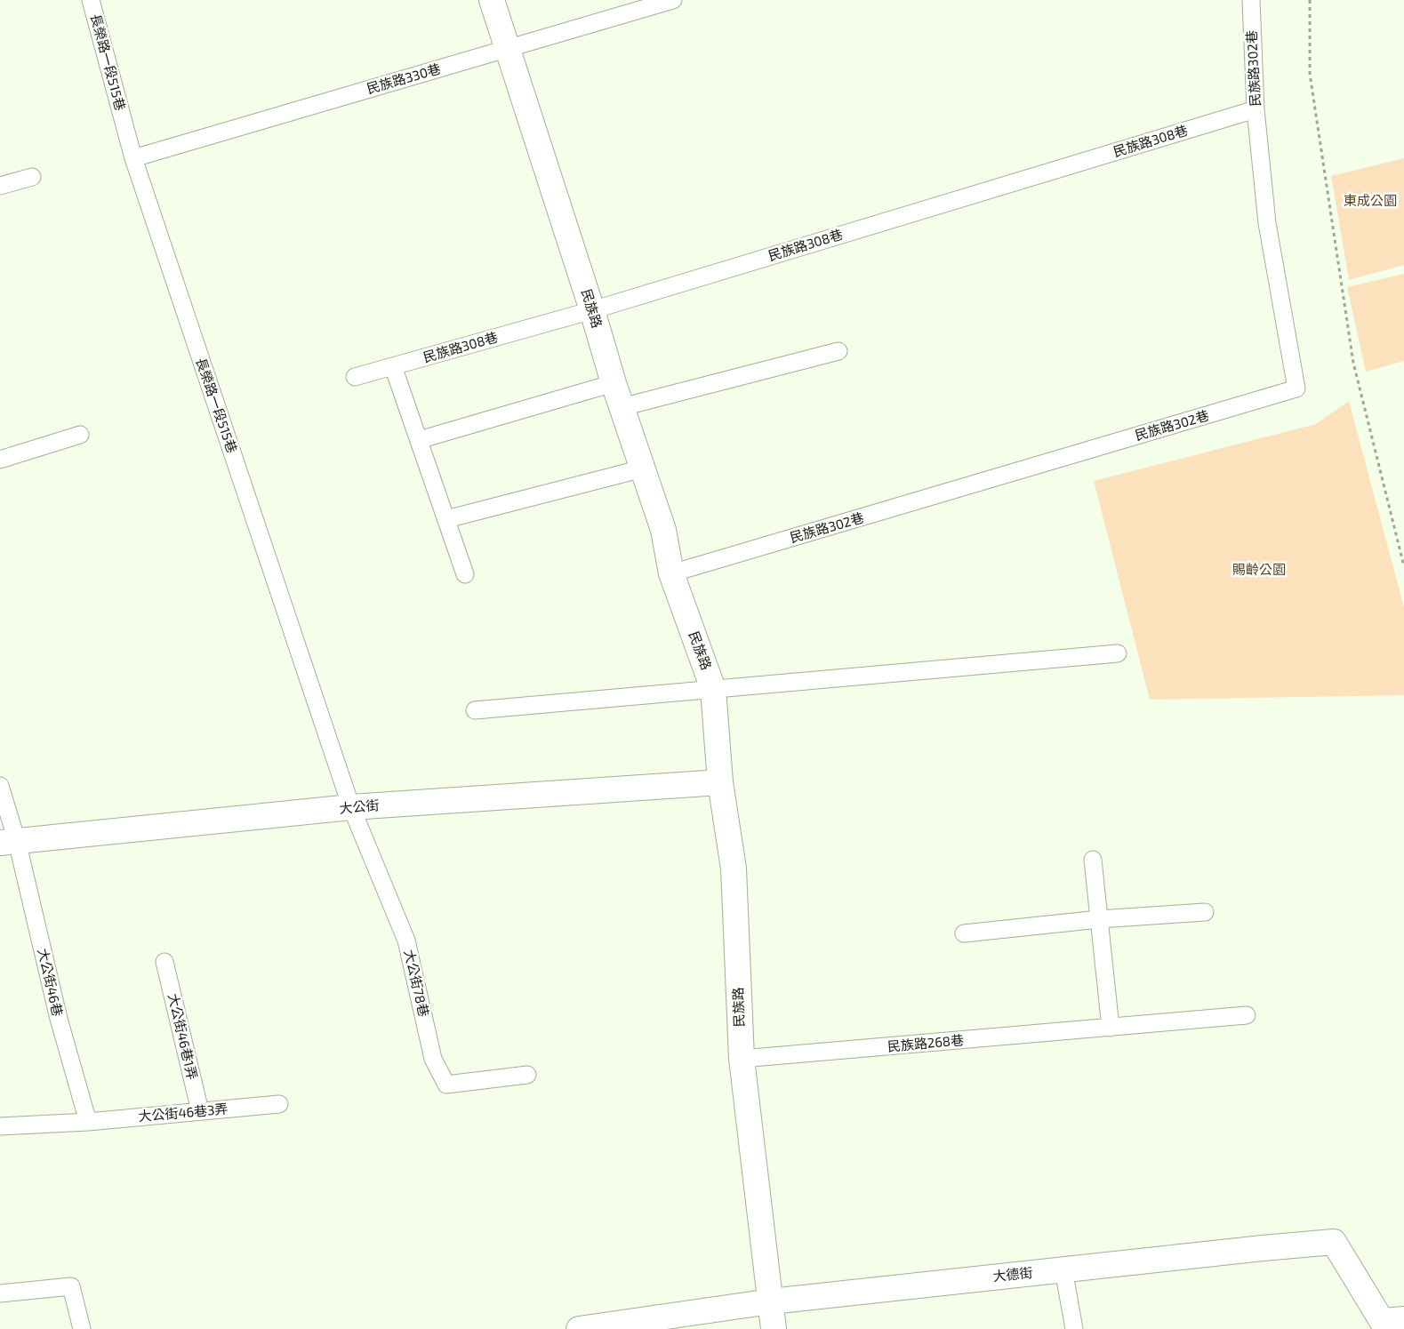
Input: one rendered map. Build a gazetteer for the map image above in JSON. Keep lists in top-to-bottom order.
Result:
{
  "streets": {
    "street": ["民族路", "大公街", "大德街"],
    "lane": [
      "長榮路一段515巷",
      "民族路302巷",
      "民族路330巷",
      "民族路308巷",
      "大公街46巷",
      "大公街78巷",
      "大公街46巷1弄",
      "民族路268巷",
      "大公街46巷3弄"
    ]
  },
  "crossings": [
    ["長榮路一段515巷", "民族路330巷"],
    ["長榮路一段515巷", "大公街"],
    ["長榮路一段515巷", "大公街78巷"],
    ["民族路302巷", "民族路308巷"],
    ["民族路302巷", "民族路"],
    ["民族路330巷", "民族路"],
    ["民族路308巷", "民族路"],
    ["民族路", "大公街"],
    ["民族路", "民族路268巷"],
    ["民族路", "大德街"],
    ["大公街", "大公街46巷"],
    ["大公街", "大公街78巷"],
    ["大公街46巷", "大公街46巷3弄"],
    ["大公街46巷1弄", "大公街46巷3弄"]
  ],
  "parks": ["東成公園", "賜齡公園"]
}
